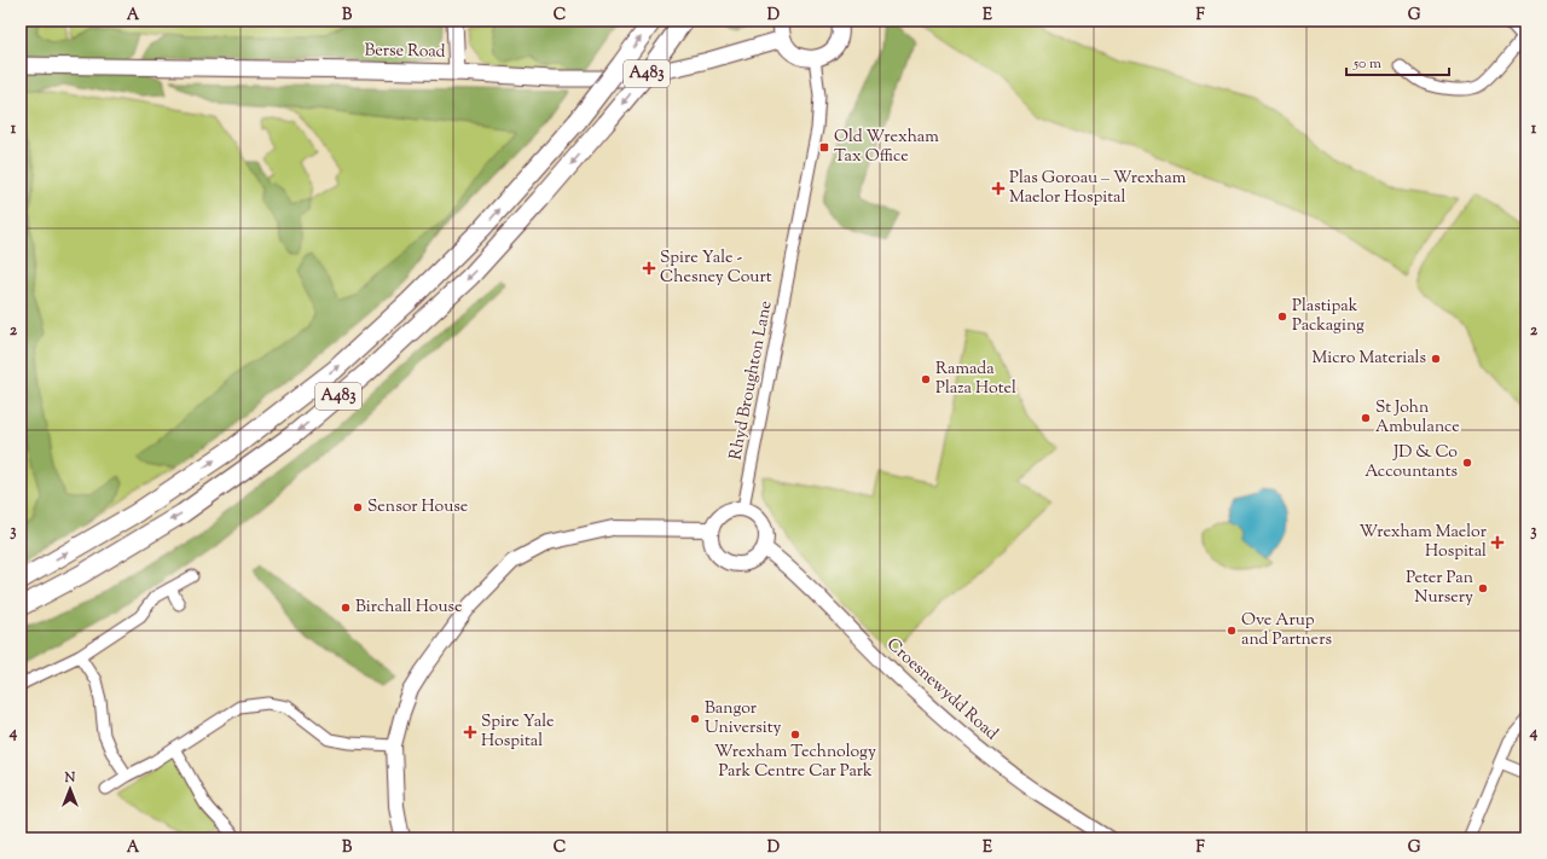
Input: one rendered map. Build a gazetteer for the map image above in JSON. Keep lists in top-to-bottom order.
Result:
{
  "streets": {
    "highway": ["A483"],
    "main road": ["Berse Road"],
    "street": ["Rhyd Broughton Lane", "Croesnewydd Road"]
  },
  "crossings": [
    ["Rhyd Broughton Lane", "Croesnewydd Road"]
  ],
  "places": {
    "transit": ["Old Wrexham Tax Office"],
    "health": [
      "Plas Goroau – Wrexham Maelor Hospital",
      "Spire Yale - Chesney Court",
      "Wrexham Maelor Hospital",
      "Spire Yale Hospital"
    ],
    "other": [
      "Plastipak Packaging",
      "Micro Materials",
      "Ramada Plaza Hotel",
      "St John Ambulance",
      "JD & Co Accountants",
      "Sensor House",
      "Peter Pan Nursery",
      "Birchall House",
      "Ove Arup and Partners",
      "Bangor University",
      "Wrexham Technology Park Centre Car Park"
    ]
  },
  "scale_bar": "50 m",
  "north": "top",
  "grid": {
    "columns": [
      "A",
      "B",
      "C",
      "D",
      "E",
      "F",
      "G"
    ],
    "rows": [
      "1",
      "2",
      "3",
      "4"
    ]
  }
}
